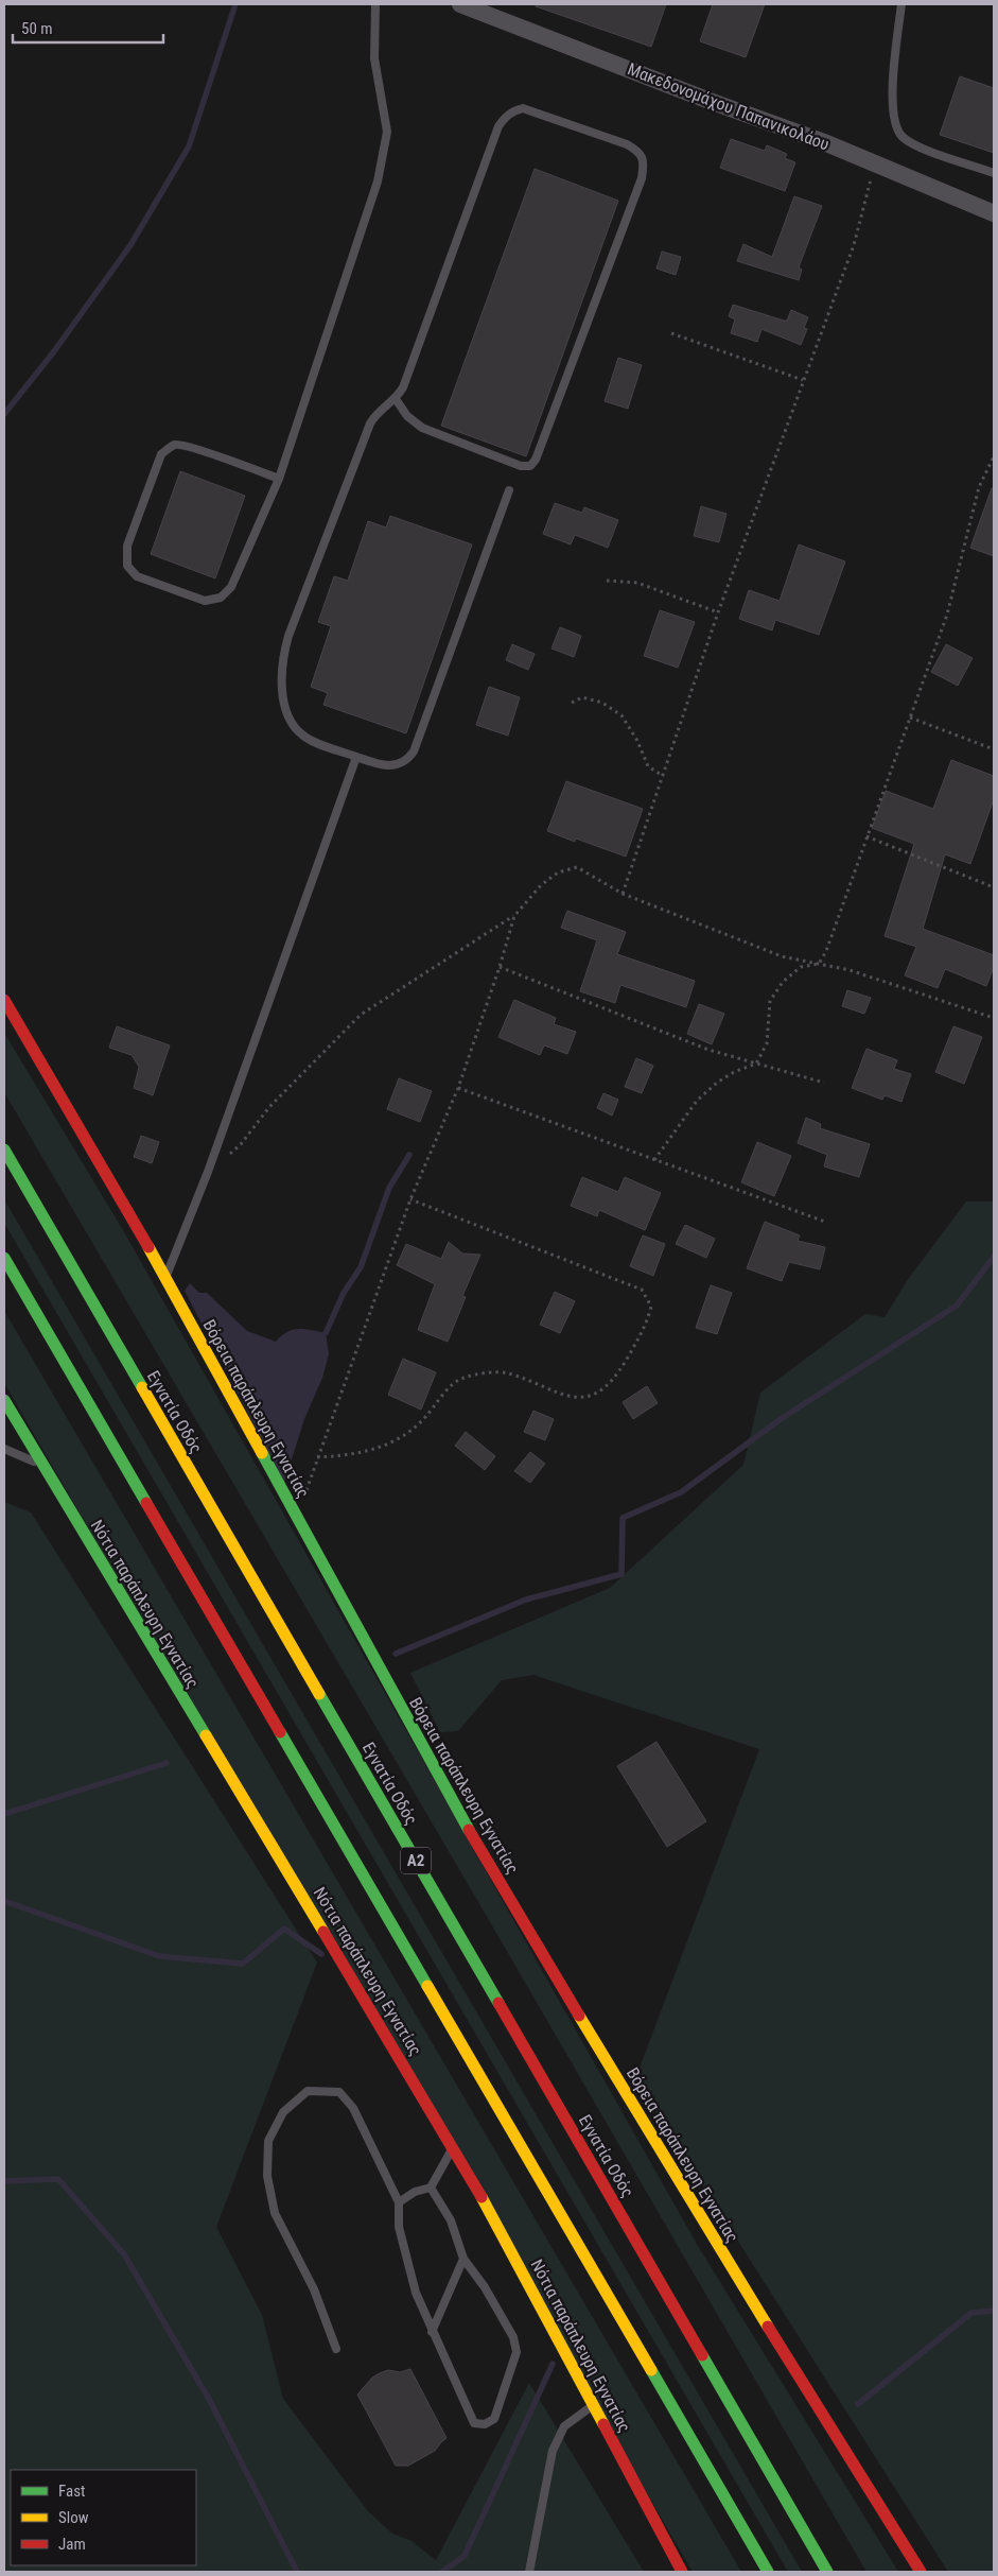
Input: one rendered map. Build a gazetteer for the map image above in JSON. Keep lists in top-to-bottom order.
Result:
{
  "streets": {
    "main road": [
      "Βόρεια παράπλευρη Εγνατίας",
      "Εγνατία Οδός",
      "Νότια παράπλευρη Εγνατίας",
      "Α2"
    ],
    "street": ["Μακεδονομάχου Παπανικολάου"]
  },
  "legend": ["Fast", "Slow", "Jam"],
  "scale_bar": "50 m"
}
